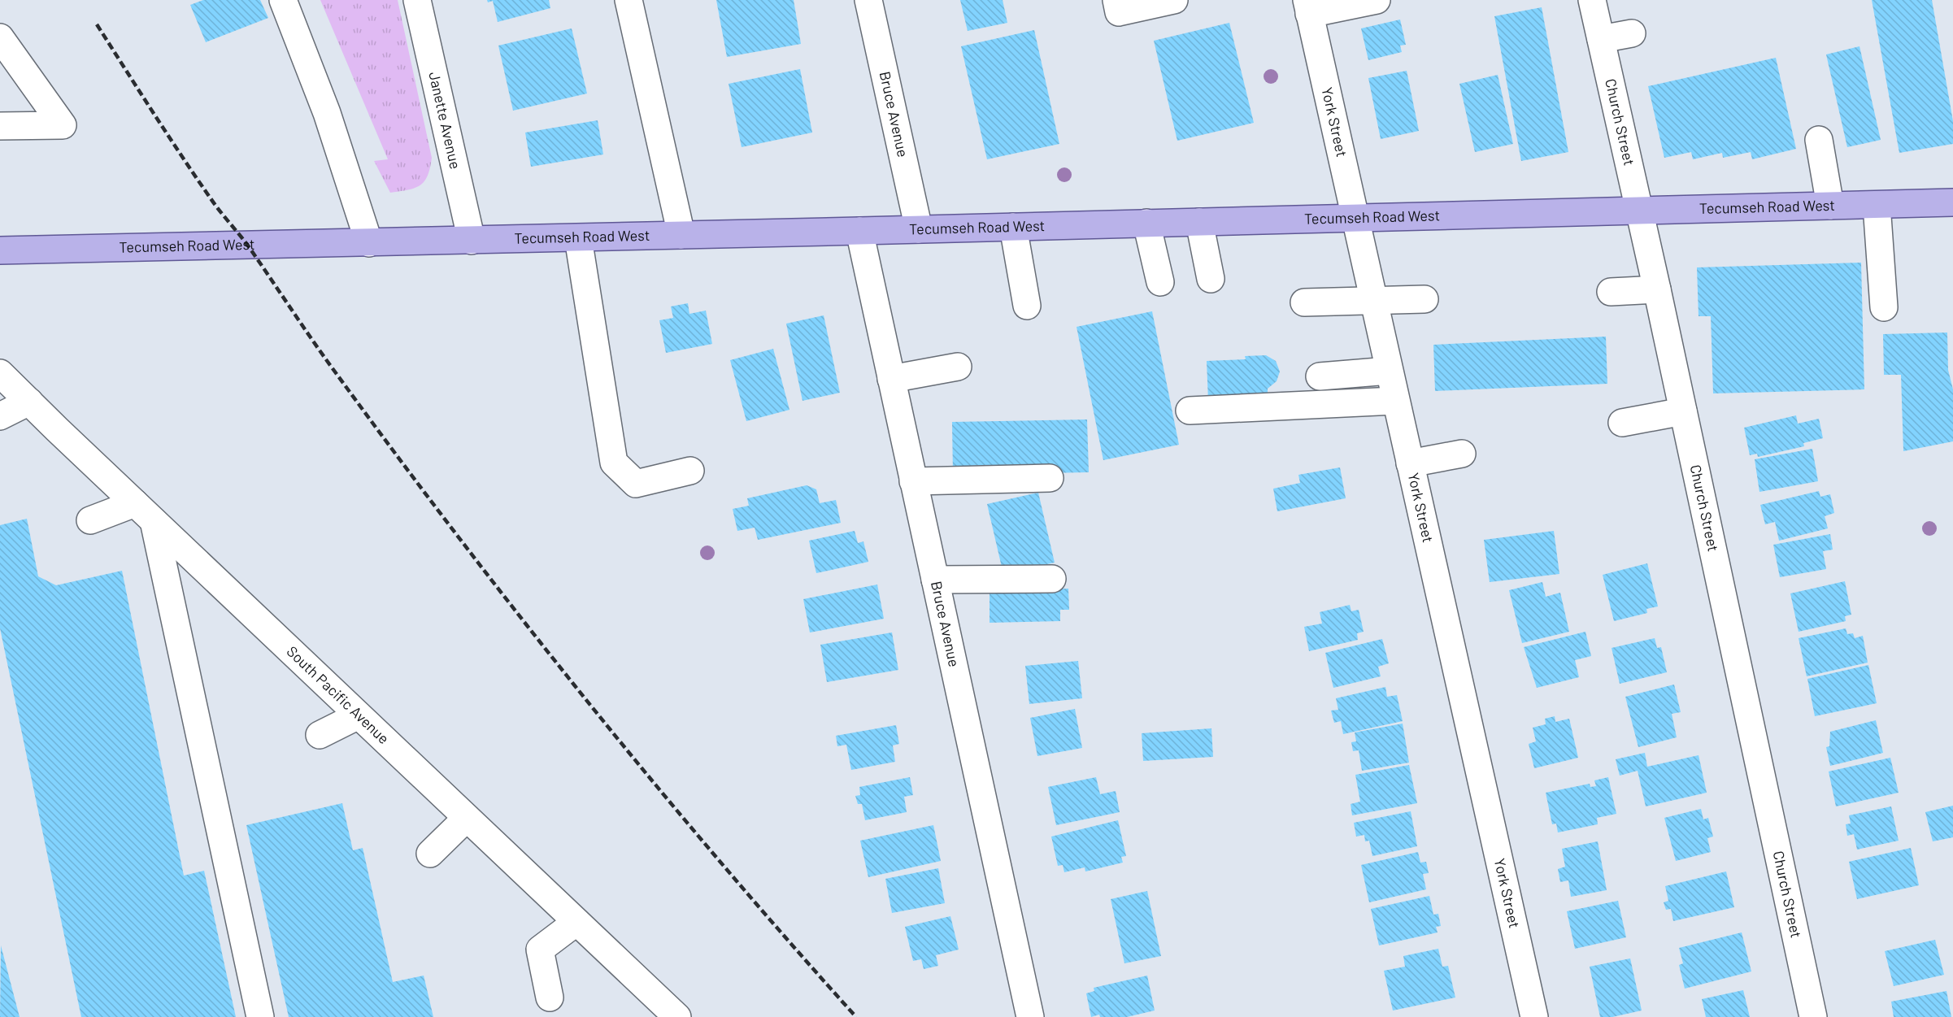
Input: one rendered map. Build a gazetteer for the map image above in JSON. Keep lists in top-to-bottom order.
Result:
{
  "streets": {
    "main road": ["Tecumseh Road West"],
    "street": [
      "Bruce Avenue",
      "Janette Avenue",
      "Church Street",
      "York Street",
      "South Pacific Avenue"
    ]
  },
  "crossings": [
    ["Bruce Avenue", "Tecumseh Road West"],
    ["Janette Avenue", "Tecumseh Road West"],
    ["Church Street", "Tecumseh Road West"],
    ["York Street", "Tecumseh Road West"]
  ]
}
